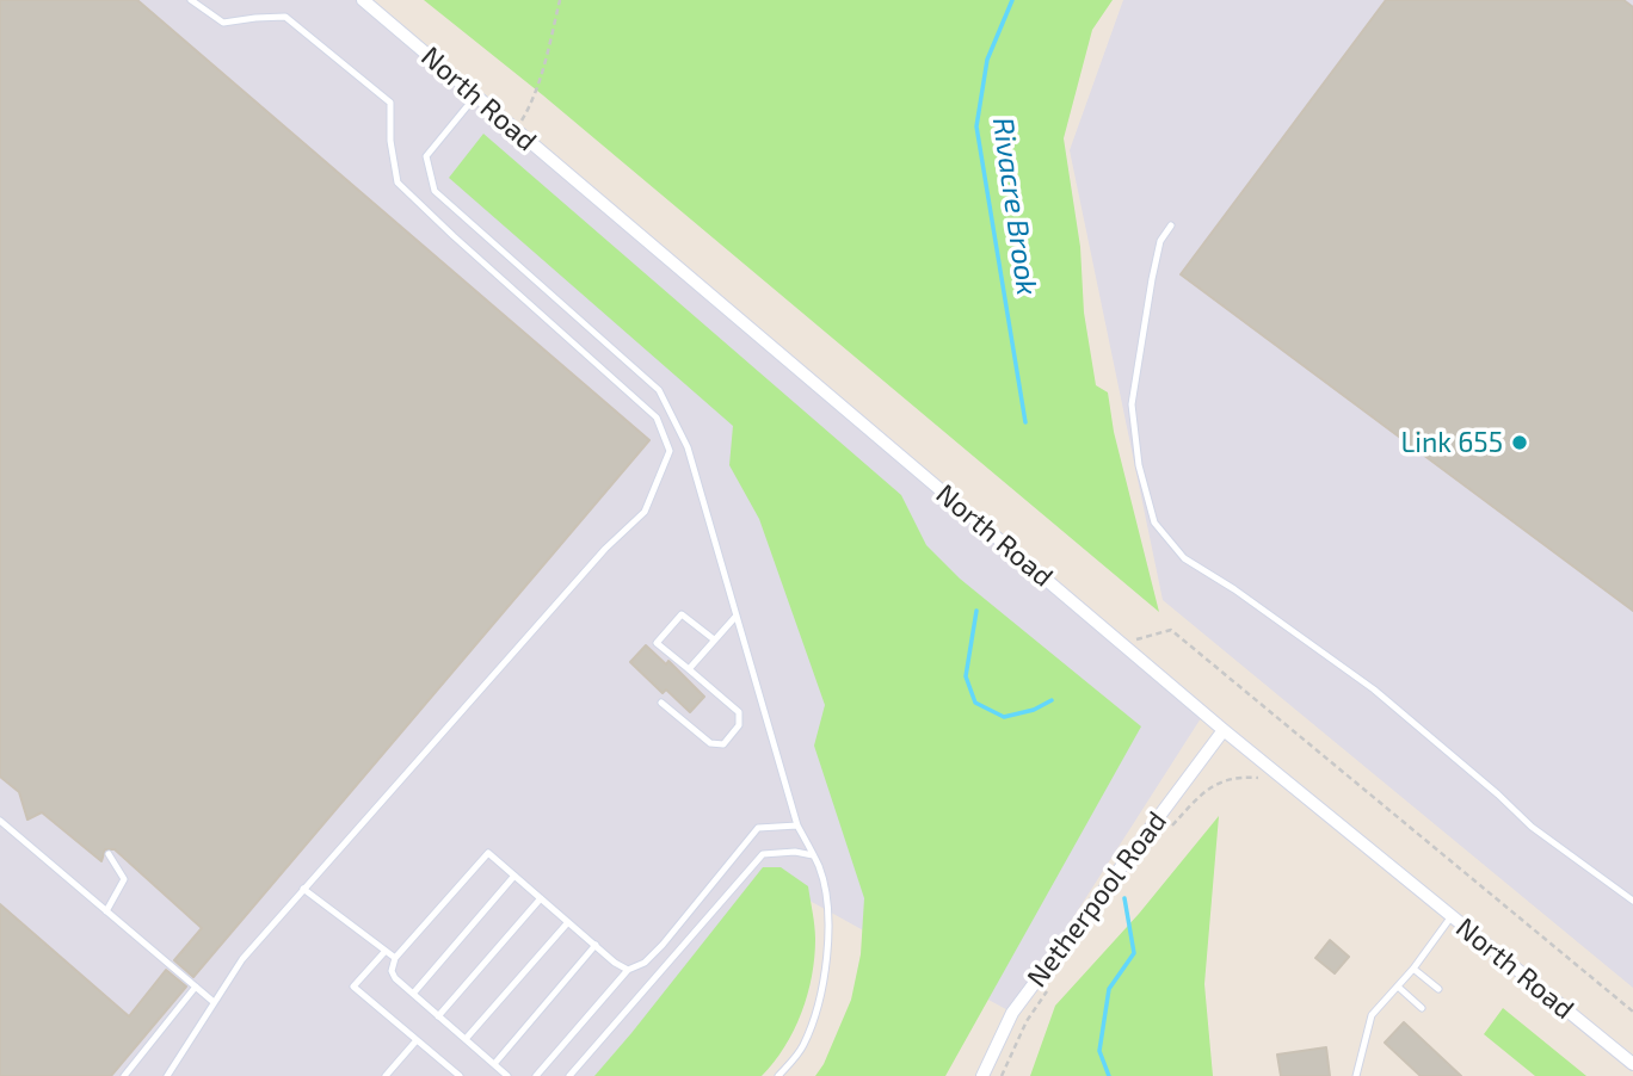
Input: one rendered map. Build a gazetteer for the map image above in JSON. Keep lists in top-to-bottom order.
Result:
{
  "streets": {
    "street": ["North Road", "Netherpool Road"]
  },
  "crossings": [
    ["North Road", "Netherpool Road"]
  ],
  "water": ["Rivacre Brook"],
  "places": ["Link 655"]
}
